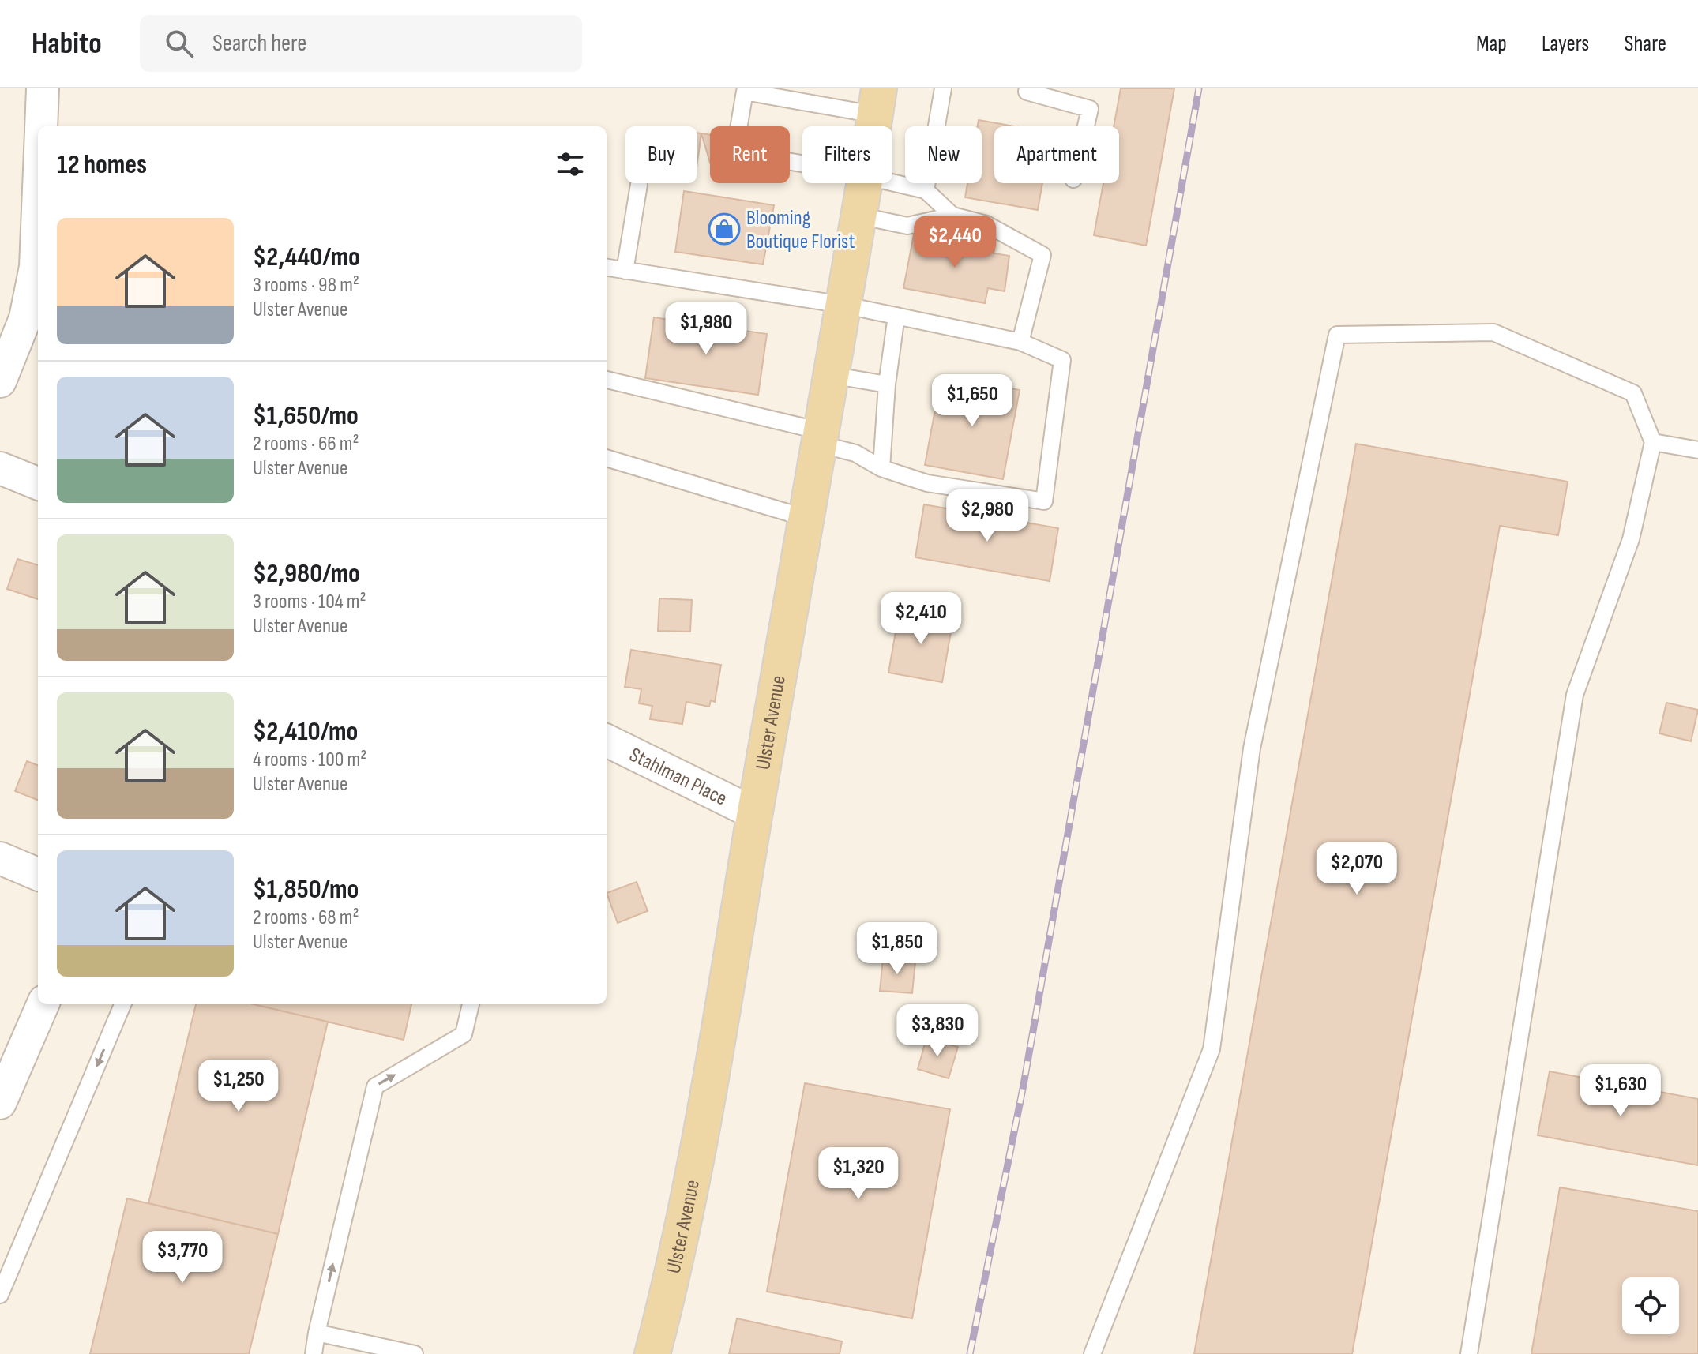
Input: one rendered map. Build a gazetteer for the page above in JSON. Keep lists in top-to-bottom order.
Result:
{
  "streets": {
    "main road": ["Ulster Avenue"],
    "street": ["Stahlman Place"]
  },
  "crossings": [
    ["Ulster Avenue", "Stahlman Place"]
  ],
  "places": {
    "shop": ["Blooming Boutique Florist"]
  },
  "page": {
    "header": "Habito",
    "search": "Search here",
    "nav": ["Map", "Layers", "Share"],
    "chip": [
      "Buy",
      "Rent",
      "Filters",
      "New",
      "Apartment"
    ],
    "heading": "12 homes",
    "list": [
      {
        "name": "$2,440/mo",
        "note": "3 rooms · 98 m² · Ulster Avenue"
      },
      {
        "name": "$1,650/mo",
        "note": "2 rooms · 66 m² · Ulster Avenue"
      },
      {
        "name": "$2,980/mo",
        "note": "3 rooms · 104 m² · Ulster Avenue"
      },
      {
        "name": "$2,410/mo",
        "note": "4 rooms · 100 m² · Ulster Avenue"
      },
      {
        "name": "$1,850/mo",
        "note": "2 rooms · 68 m² · Ulster Avenue"
      }
    ],
    "price": [
      "$2,440",
      "$1,980",
      "$1,650",
      "$2,980",
      "$2,410",
      "$2,070",
      "$1,850",
      "$3,830",
      "$1,250",
      "$1,630",
      "$1,320",
      "$3,770"
    ]
  }
}
